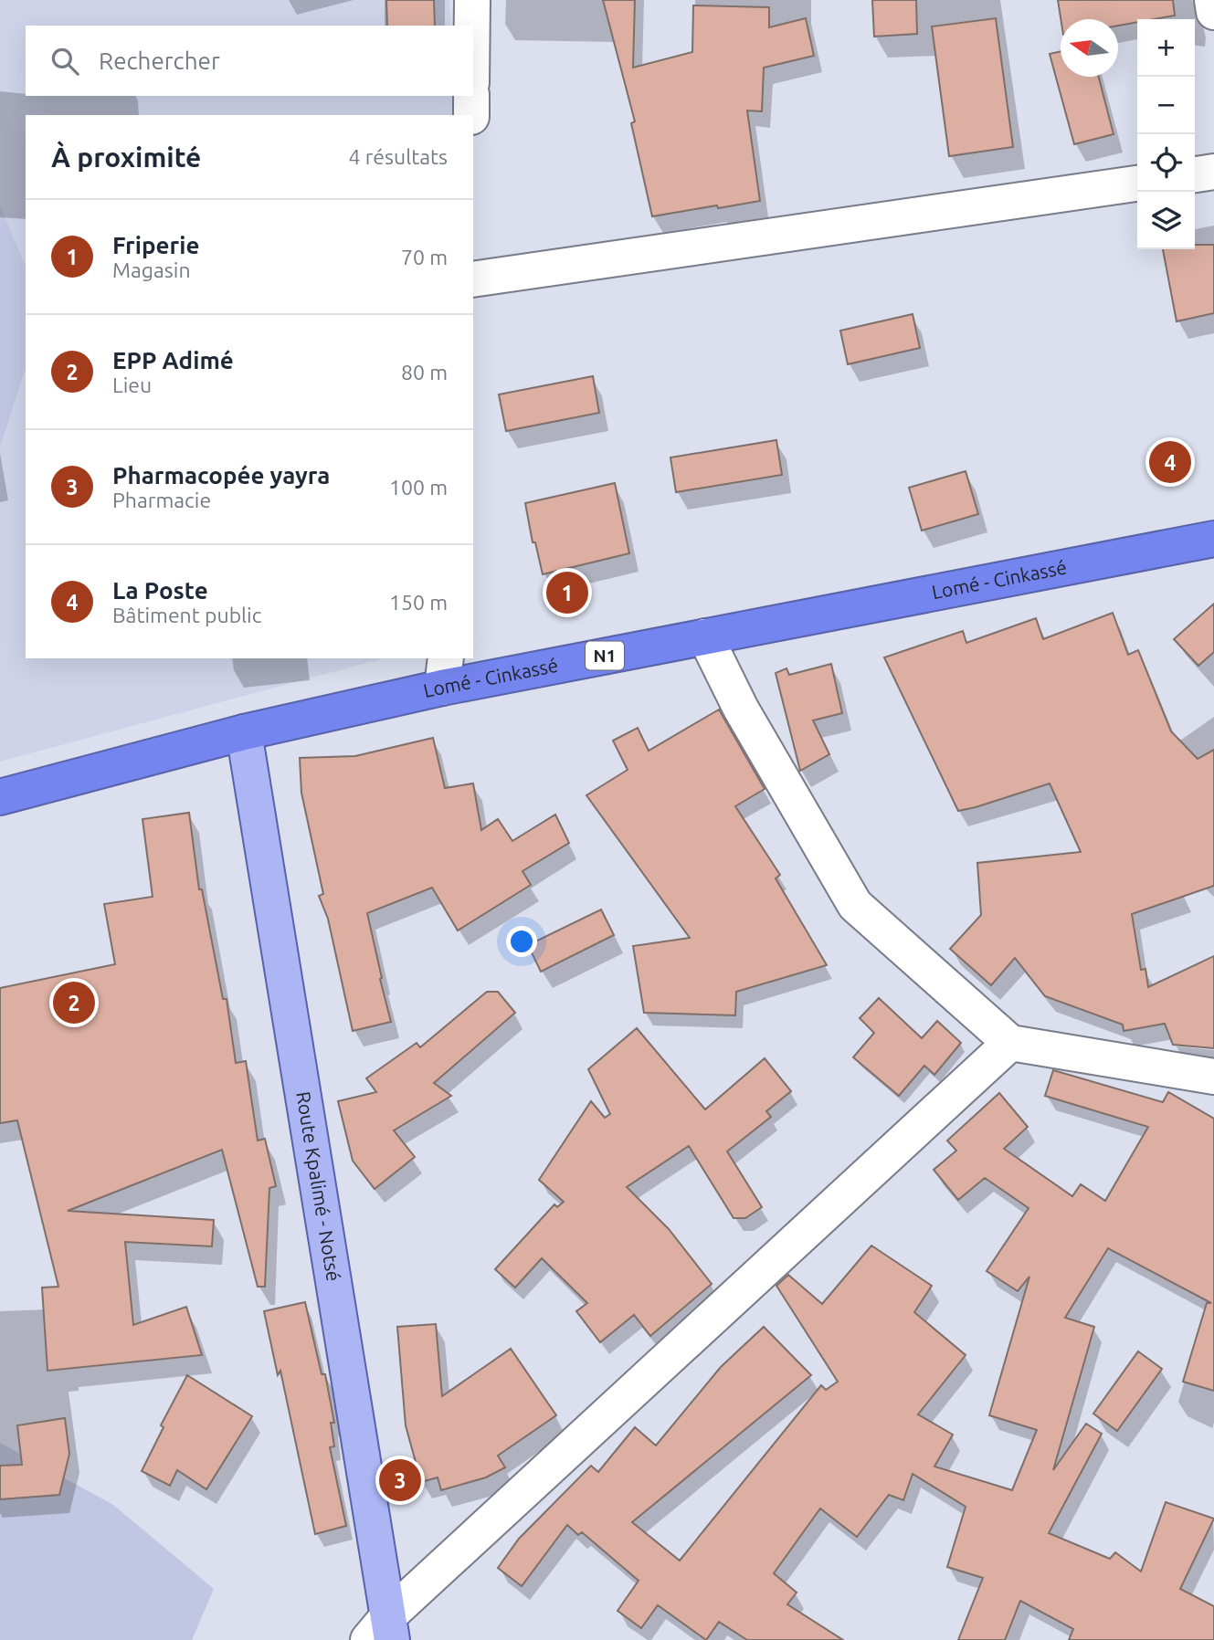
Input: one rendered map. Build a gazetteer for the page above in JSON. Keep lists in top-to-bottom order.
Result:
{
  "streets": {
    "highway": ["Lomé - Cinkassé", "N1"],
    "main road": ["Route Kpalimé - Notsé"]
  },
  "crossings": [
    ["Lomé - Cinkassé", "Route Kpalimé - Notsé"]
  ],
  "north": "left",
  "page": {
    "map_buttons": ["+", "−"],
    "search": "Rechercher",
    "heading": ["À proximité", "4 résultats"],
    "list": [
      {
        "mark": "1",
        "name": "Friperie",
        "note": "Magasin",
        "value": "70 m"
      },
      {
        "mark": "2",
        "name": "EPP Adimé",
        "note": "Lieu",
        "value": "80 m"
      },
      {
        "mark": "3",
        "name": "Pharmacopée yayra",
        "note": "Pharmacie",
        "value": "100 m"
      },
      {
        "mark": "4",
        "name": "La Poste",
        "note": "Bâtiment public",
        "value": "150 m"
      }
    ],
    "pins": [
      "4",
      "1",
      "2",
      "3"
    ]
  }
}
